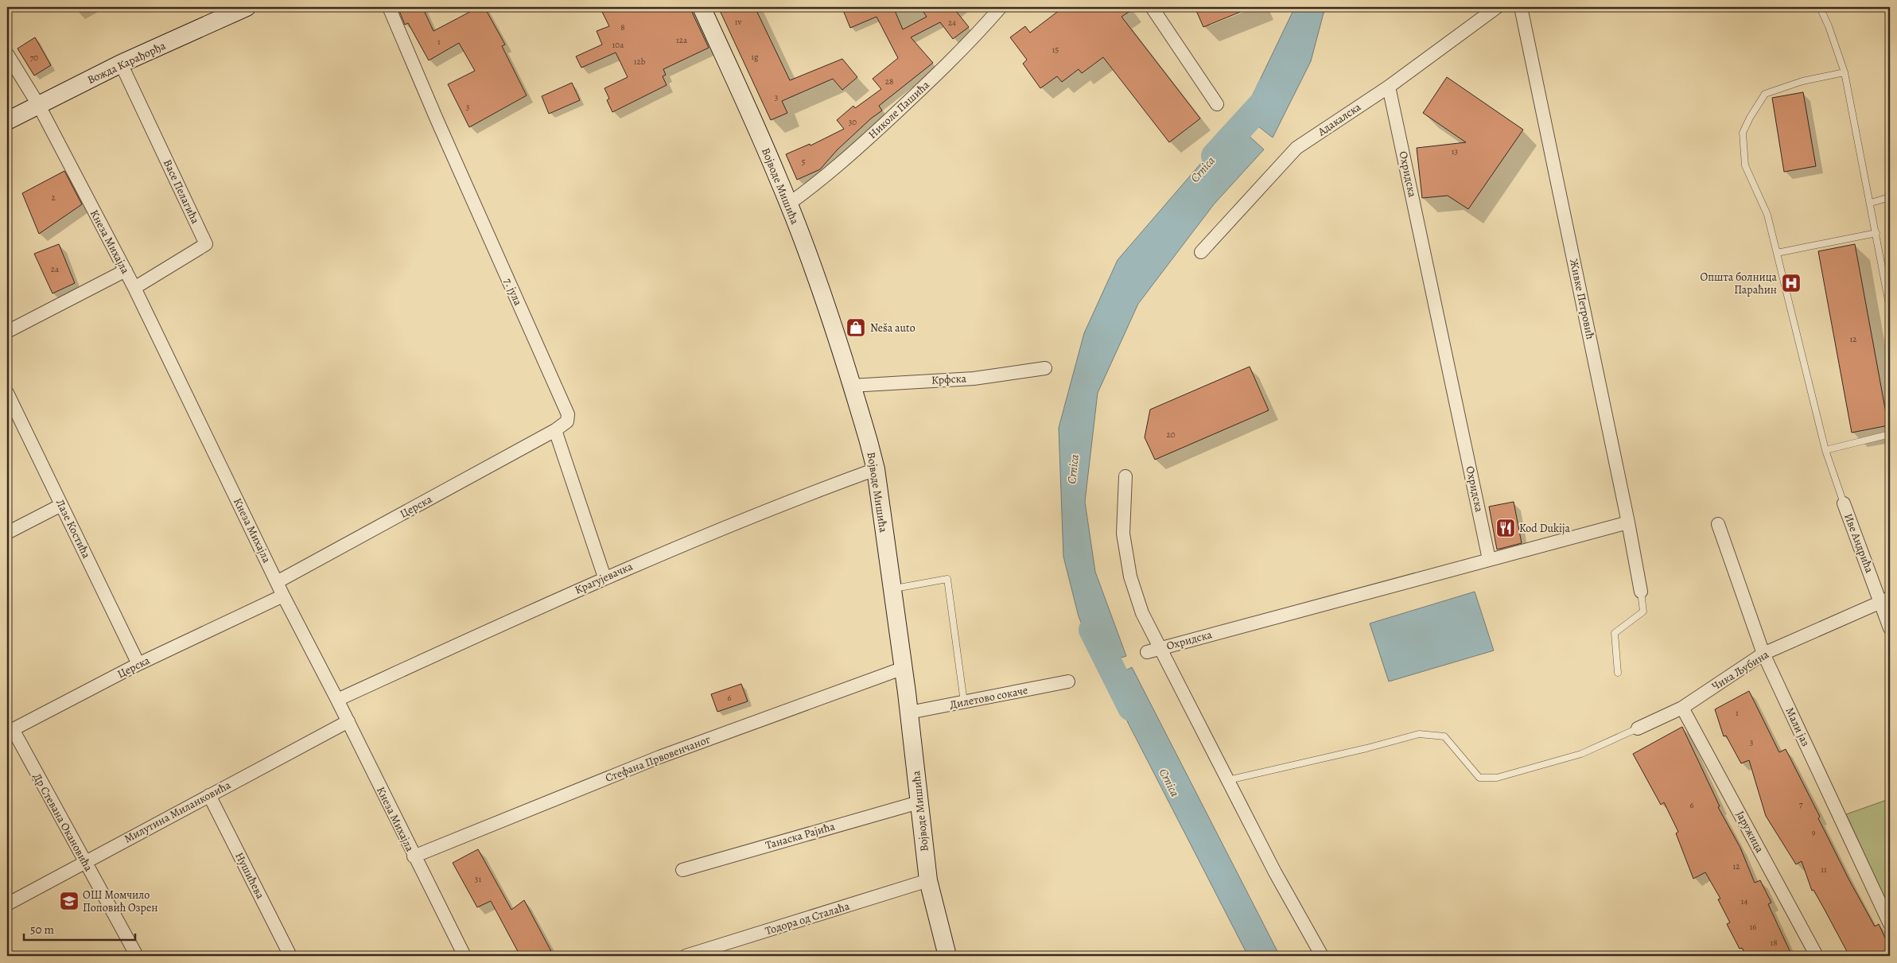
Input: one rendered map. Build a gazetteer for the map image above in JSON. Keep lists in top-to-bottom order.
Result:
{
  "streets": {
    "main road": ["Вожда Карађорђа", "Војводе Мишића"],
    "street": [
      "Николе Пашића",
      "Адакалска",
      "Охридска",
      "Васе Пелагића",
      "Кнеза Михајла",
      "7. јула",
      "Живке Петровић",
      "Крфска",
      "Церска",
      "Лазе Костића",
      "Иве Андрића",
      "Крагујевачка",
      "Чика Љубина",
      "Дилетово сокаче",
      "Мали јаз",
      "Стефана Првовенчаног",
      "Милутина Миланковића",
      "Др Стевана Окановића",
      "Јаружица",
      "Танаска Рајића",
      "Нушићева",
      "Тодора од Сталаћа"
    ]
  },
  "crossings": [
    ["Вожда Карађорђа", "Васе Пелагића"],
    ["Вожда Карађорђа", "Кнеза Михајла"],
    ["Николе Пашића", "Војводе Мишића"],
    ["Адакалска", "Охридска"],
    ["Војводе Мишића", "Крфска"],
    ["Војводе Мишића", "Крагујевачка"],
    ["Војводе Мишића", "Дилетово сокаче"],
    ["Војводе Мишића", "Стефана Првовенчаног"],
    ["Војводе Мишића", "Танаска Рајића"],
    ["Војводе Мишића", "Тодора од Сталаћа"],
    ["Васе Пелагића", "Кнеза Михајла"],
    ["Кнеза Михајла", "Церска"],
    ["Кнеза Михајла", "Крагујевачка"],
    ["Кнеза Михајла", "Стефана Првовенчаног"],
    ["Кнеза Михајла", "Милутина Миланковића"],
    ["7. јула", "Церска"],
    ["Церска", "Лазе Костића"],
    ["Церска", "Др Стевана Окановића"],
    ["Иве Андрића", "Чика Љубина"],
    ["Чика Љубина", "Мали јаз"],
    ["Чика Љубина", "Јаружица"],
    ["Милутина Миланковића", "Др Стевана Окановића"],
    ["Милутина Миланковића", "Нушићева"]
  ],
  "water": ["Crnica"],
  "places": {
    "hospital": ["Општа болница Параћин"],
    "shop": ["Neša auto"],
    "restaurant": ["Kod Dukija"],
    "school or university": ["ОШ Момчило Поповић Озрен"]
  },
  "house_numbers": [
    "1v",
    "24",
    "8",
    "12a",
    "1",
    "10a",
    "15",
    "1g",
    "70",
    "12b",
    "28",
    "3",
    "3",
    "30",
    "13",
    "5",
    "2",
    "2a",
    "12",
    "20",
    "6",
    "1",
    "3",
    "7",
    "6",
    "9",
    "12",
    "11",
    "31",
    "14",
    "16",
    "18"
  ],
  "scale_bar": "50 m"
}
